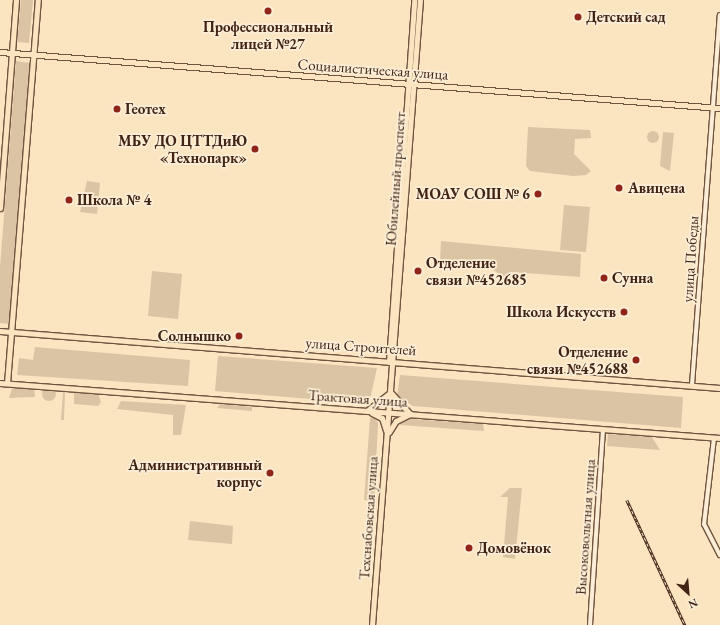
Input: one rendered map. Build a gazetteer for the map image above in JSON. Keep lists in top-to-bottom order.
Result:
{
  "streets": {
    "main road": [
      "Социалистическая улица",
      "Юбилейный проспект",
      "улица Строителей",
      "Трактовая улица",
      "Техснабовская улица"
    ],
    "street": ["улица Победы", "Высоковольтная улица"]
  },
  "crossings": [
    ["Социалистическая улица", "Юбилейный проспект"],
    ["Социалистическая улица", "улица Победы"],
    ["Юбилейный проспект", "улица Строителей"],
    ["Юбилейный проспект", "Техснабовская улица"],
    ["улица Победы", "улица Строителей"],
    ["улица Строителей", "Техснабовская улица"],
    ["Трактовая улица", "Техснабовская улица"],
    ["Трактовая улица", "Высоковольтная улица"]
  ],
  "places": [
    "Профессиональный лицей №27",
    "Детский сад",
    "Геотех",
    "МБУ ДО ЦТТДиЮ «Технопарк»",
    "Авицена",
    "МОАУ СОШ № 6",
    "Школа № 4",
    "Отделение связи №452685",
    "Сунна",
    "Школа Искусств",
    "Солнышко",
    "Отделение связи №452688",
    "Административный корпус",
    "Домовёнок"
  ],
  "north": "bottom right"
}
